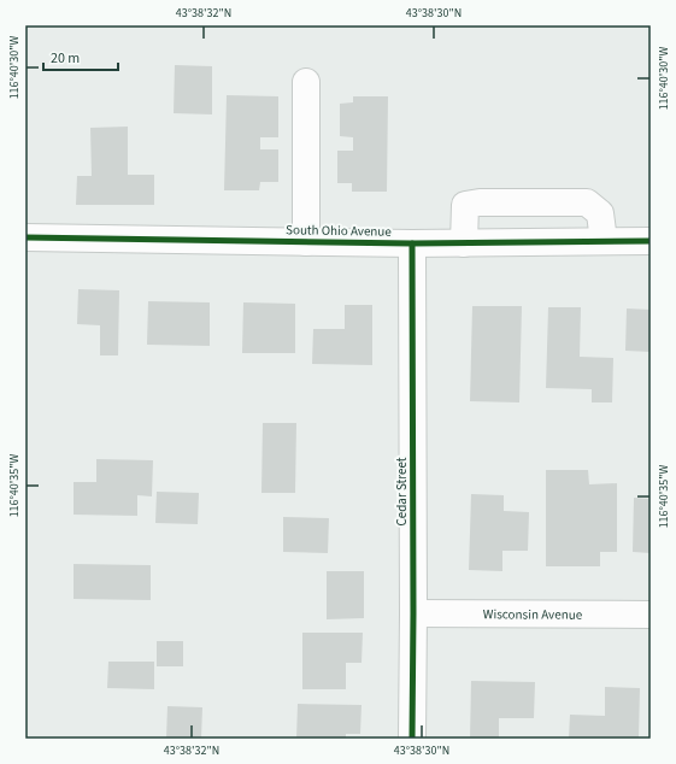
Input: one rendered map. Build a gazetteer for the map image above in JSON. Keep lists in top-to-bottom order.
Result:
{
  "streets": {
    "street": ["South Ohio Avenue", "Cedar Street", "Wisconsin Avenue"]
  },
  "crossings": [
    ["South Ohio Avenue", "Cedar Street"],
    ["Cedar Street", "Wisconsin Avenue"]
  ],
  "scale_bar": "20 m",
  "coordinates": [
    "43°38'32\"N",
    "43°38'30\"N",
    "116°40'30\"W",
    "116°40'35\"W"
  ]
}
